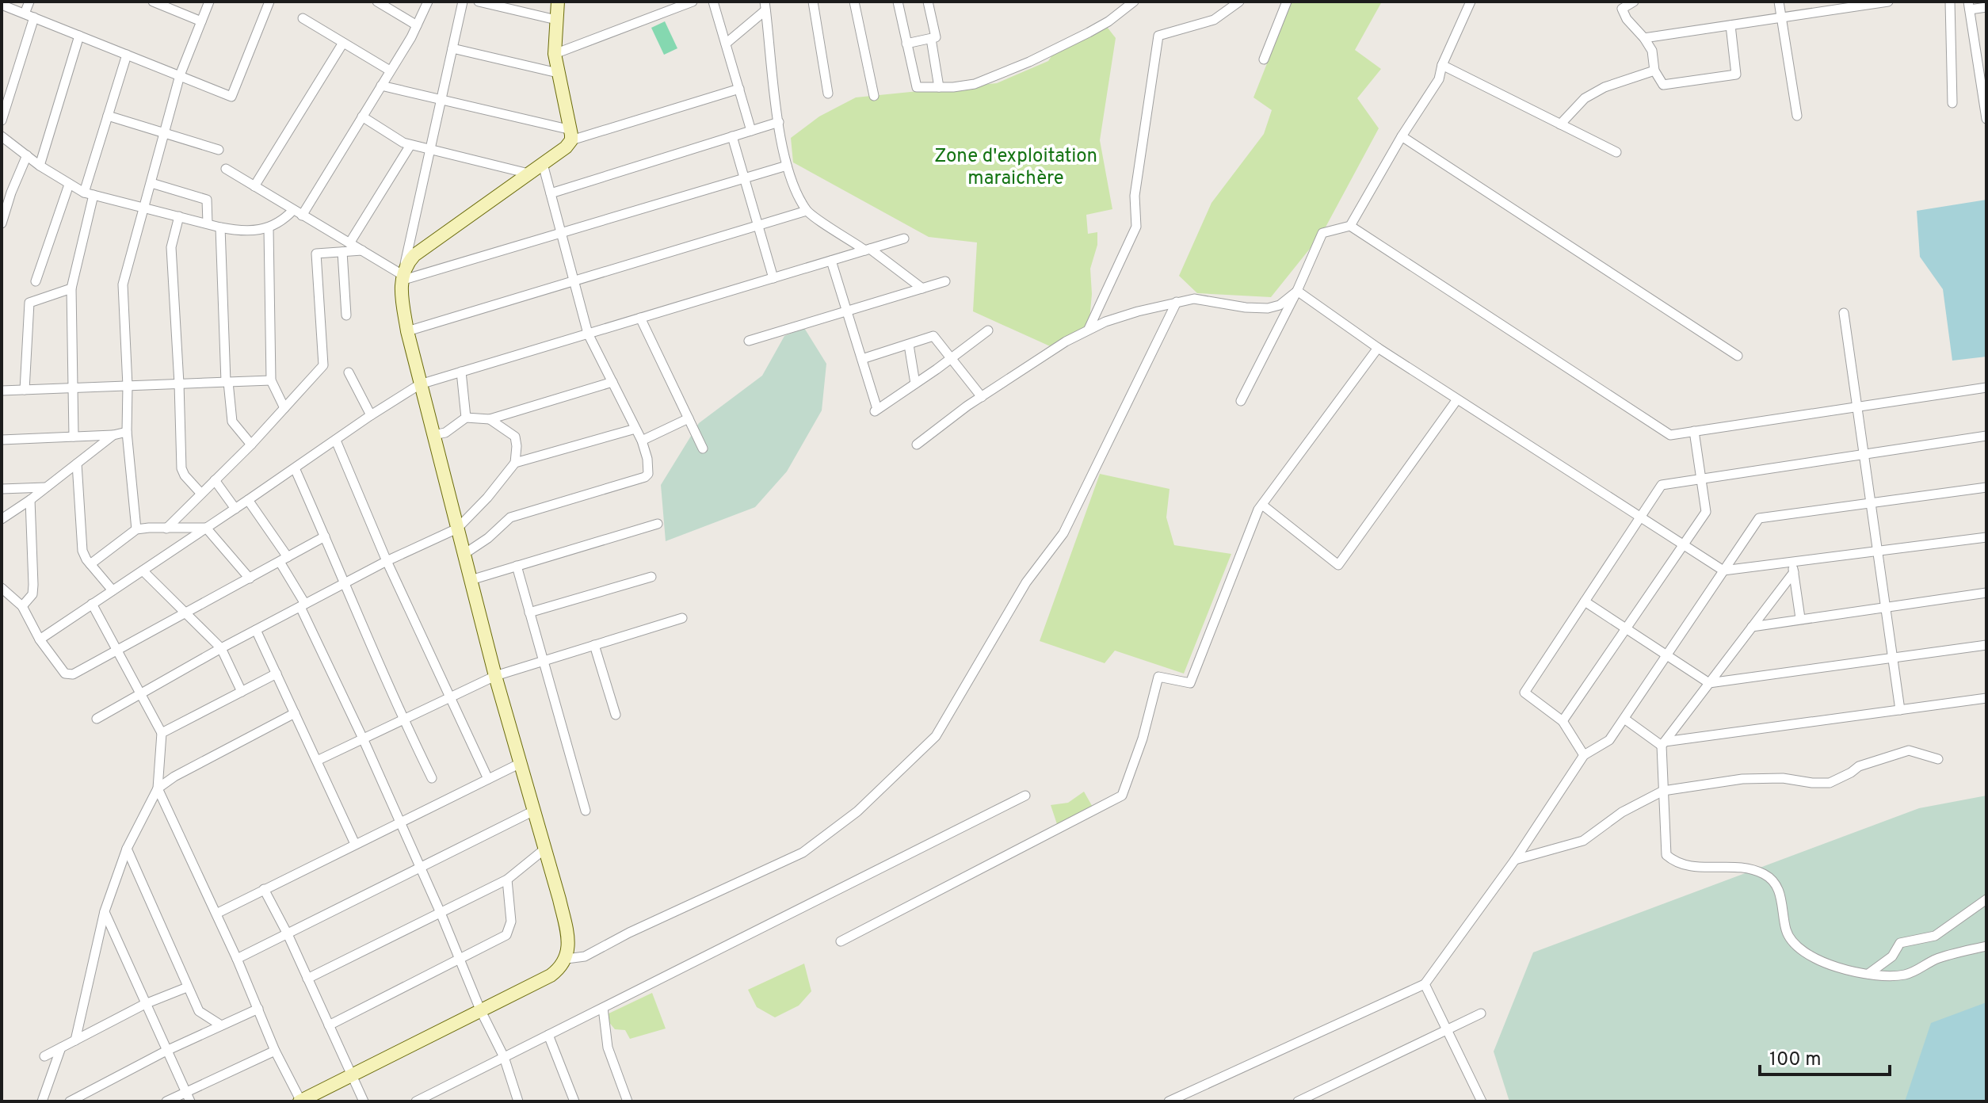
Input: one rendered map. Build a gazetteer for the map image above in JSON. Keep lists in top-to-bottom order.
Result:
{
  "parks": ["Zone d'exploitation maraichère"],
  "scale_bar": "100 m"
}
